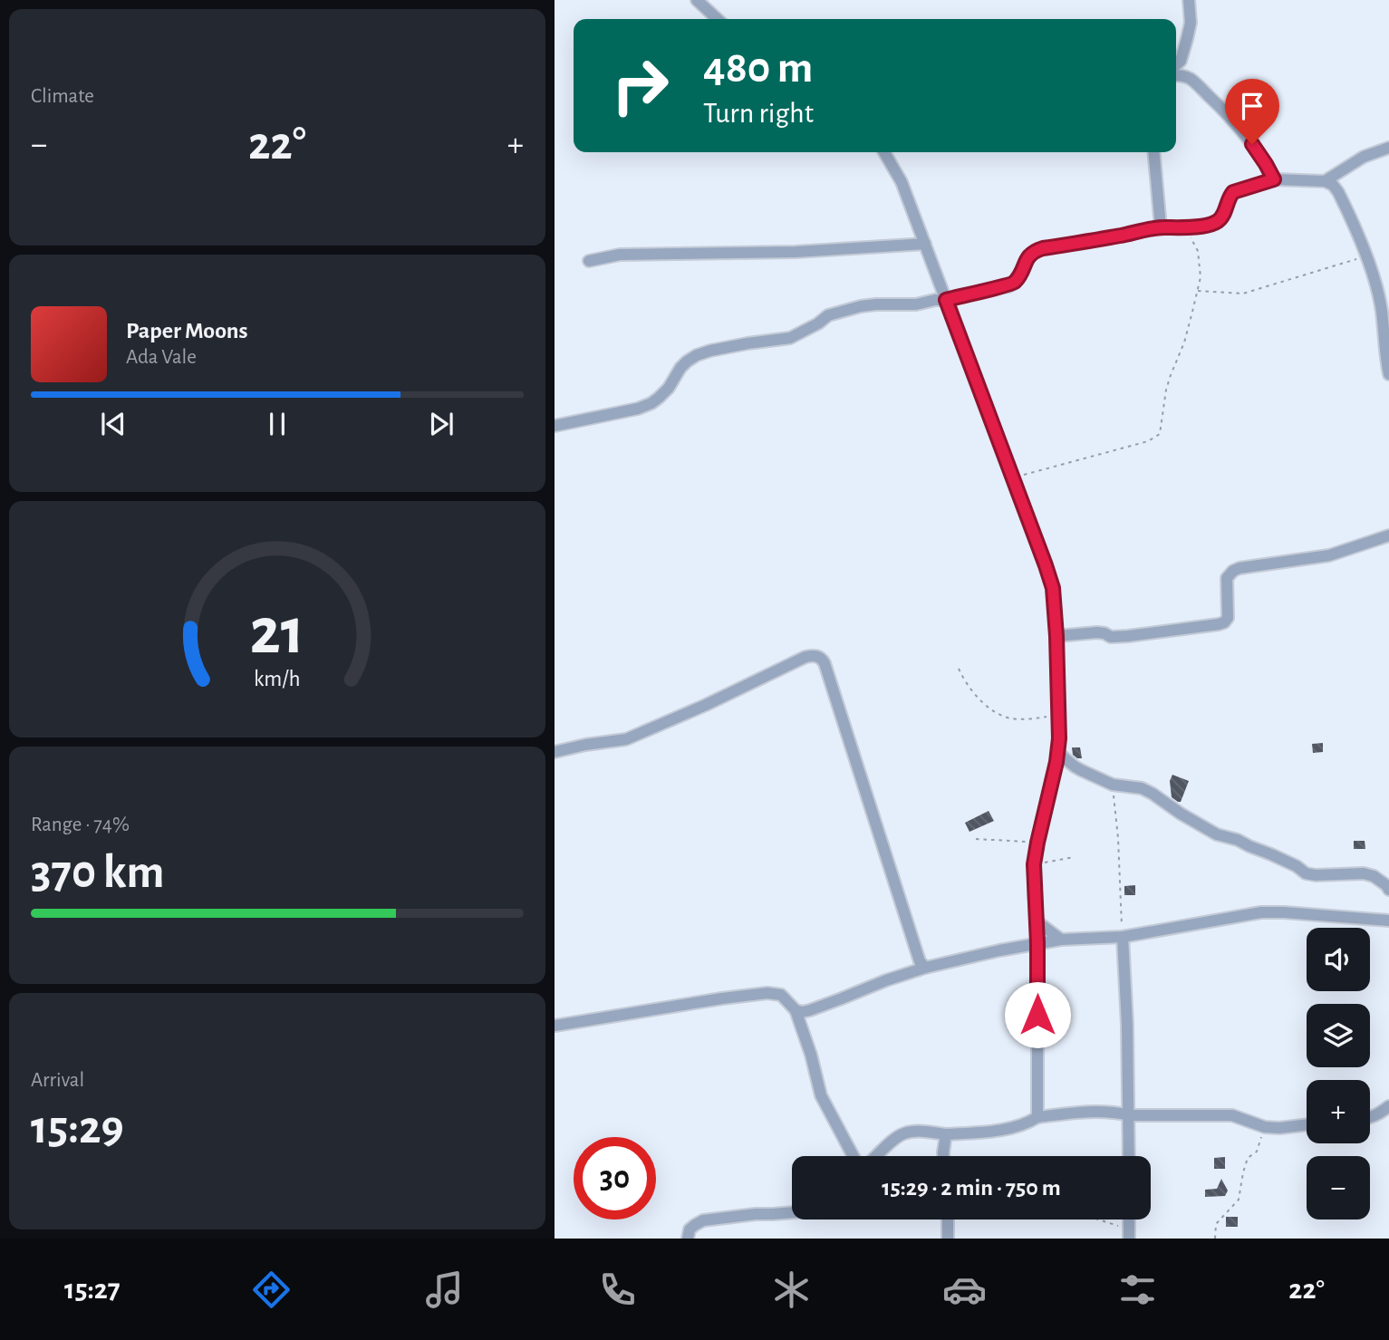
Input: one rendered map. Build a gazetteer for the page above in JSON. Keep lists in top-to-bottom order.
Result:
{
  "page": {
    "tile": [
      "Climate",
      ["Range · 74%", "370 km"],
      ["Arrival", "15:29"]
    ],
    "turn": ["480 m", "Turn right"],
    "heat": ["−", "22°", "+"],
    "song": ["Paper Moons", "Ada Vale"],
    "map_buttons": ["+", "−"],
    "limit": "30",
    "trip": "15:29 · 2 min · 750 m",
    "tabs": ["15:27", "22°"],
    "gauge": ["21", "km/h"]
  }
}
